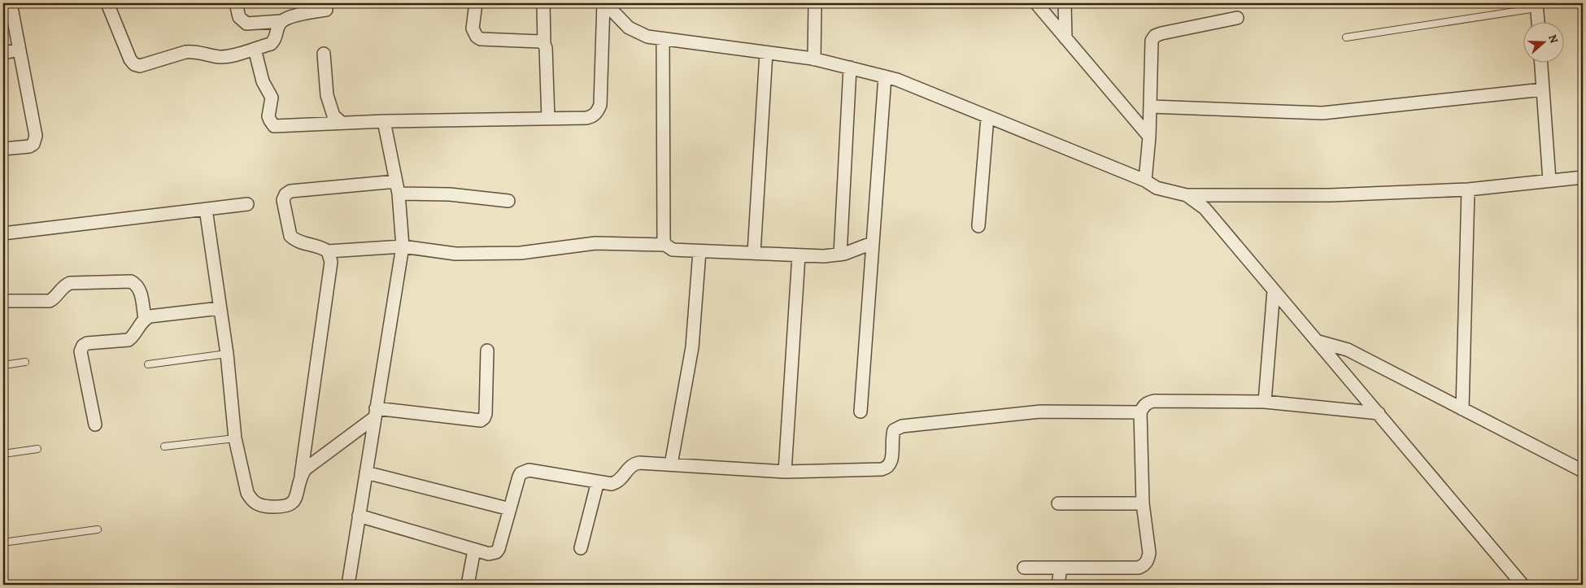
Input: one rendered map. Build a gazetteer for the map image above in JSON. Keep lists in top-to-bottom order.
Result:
{
  "north": "right"
}
